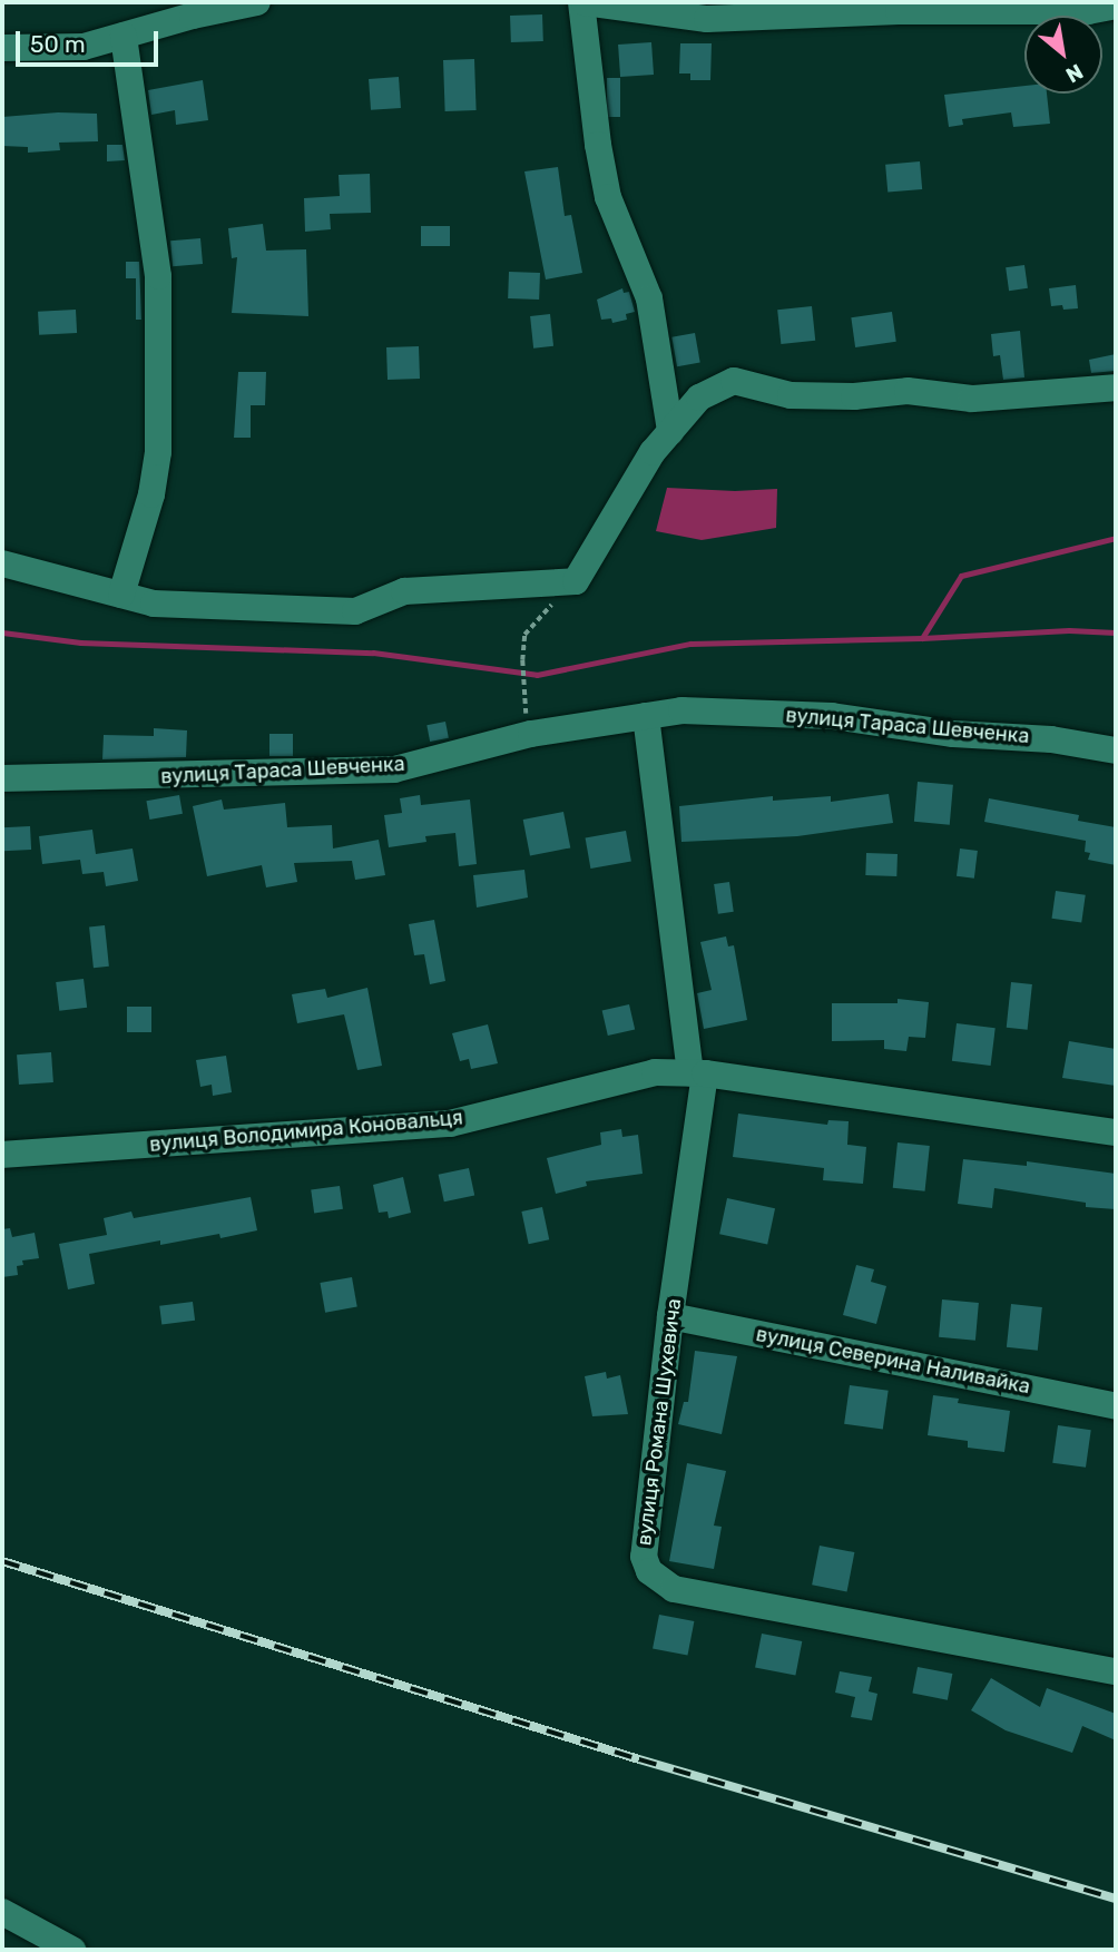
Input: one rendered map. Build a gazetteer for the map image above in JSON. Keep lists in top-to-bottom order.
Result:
{
  "streets": {
    "street": [
      "вулиця Тараса Шевченка",
      "вулиця Володимира Коновальця",
      "вулиця Северина Наливайка",
      "вулиця Романа Шухевича"
    ]
  },
  "crossings": [
    ["вулиця Тараса Шевченка", "вулиця Романа Шухевича"],
    ["вулиця Володимира Коновальця", "вулиця Романа Шухевича"],
    ["вулиця Северина Наливайка", "вулиця Романа Шухевича"]
  ],
  "scale_bar": "50 m",
  "north": "bottom right"
}
